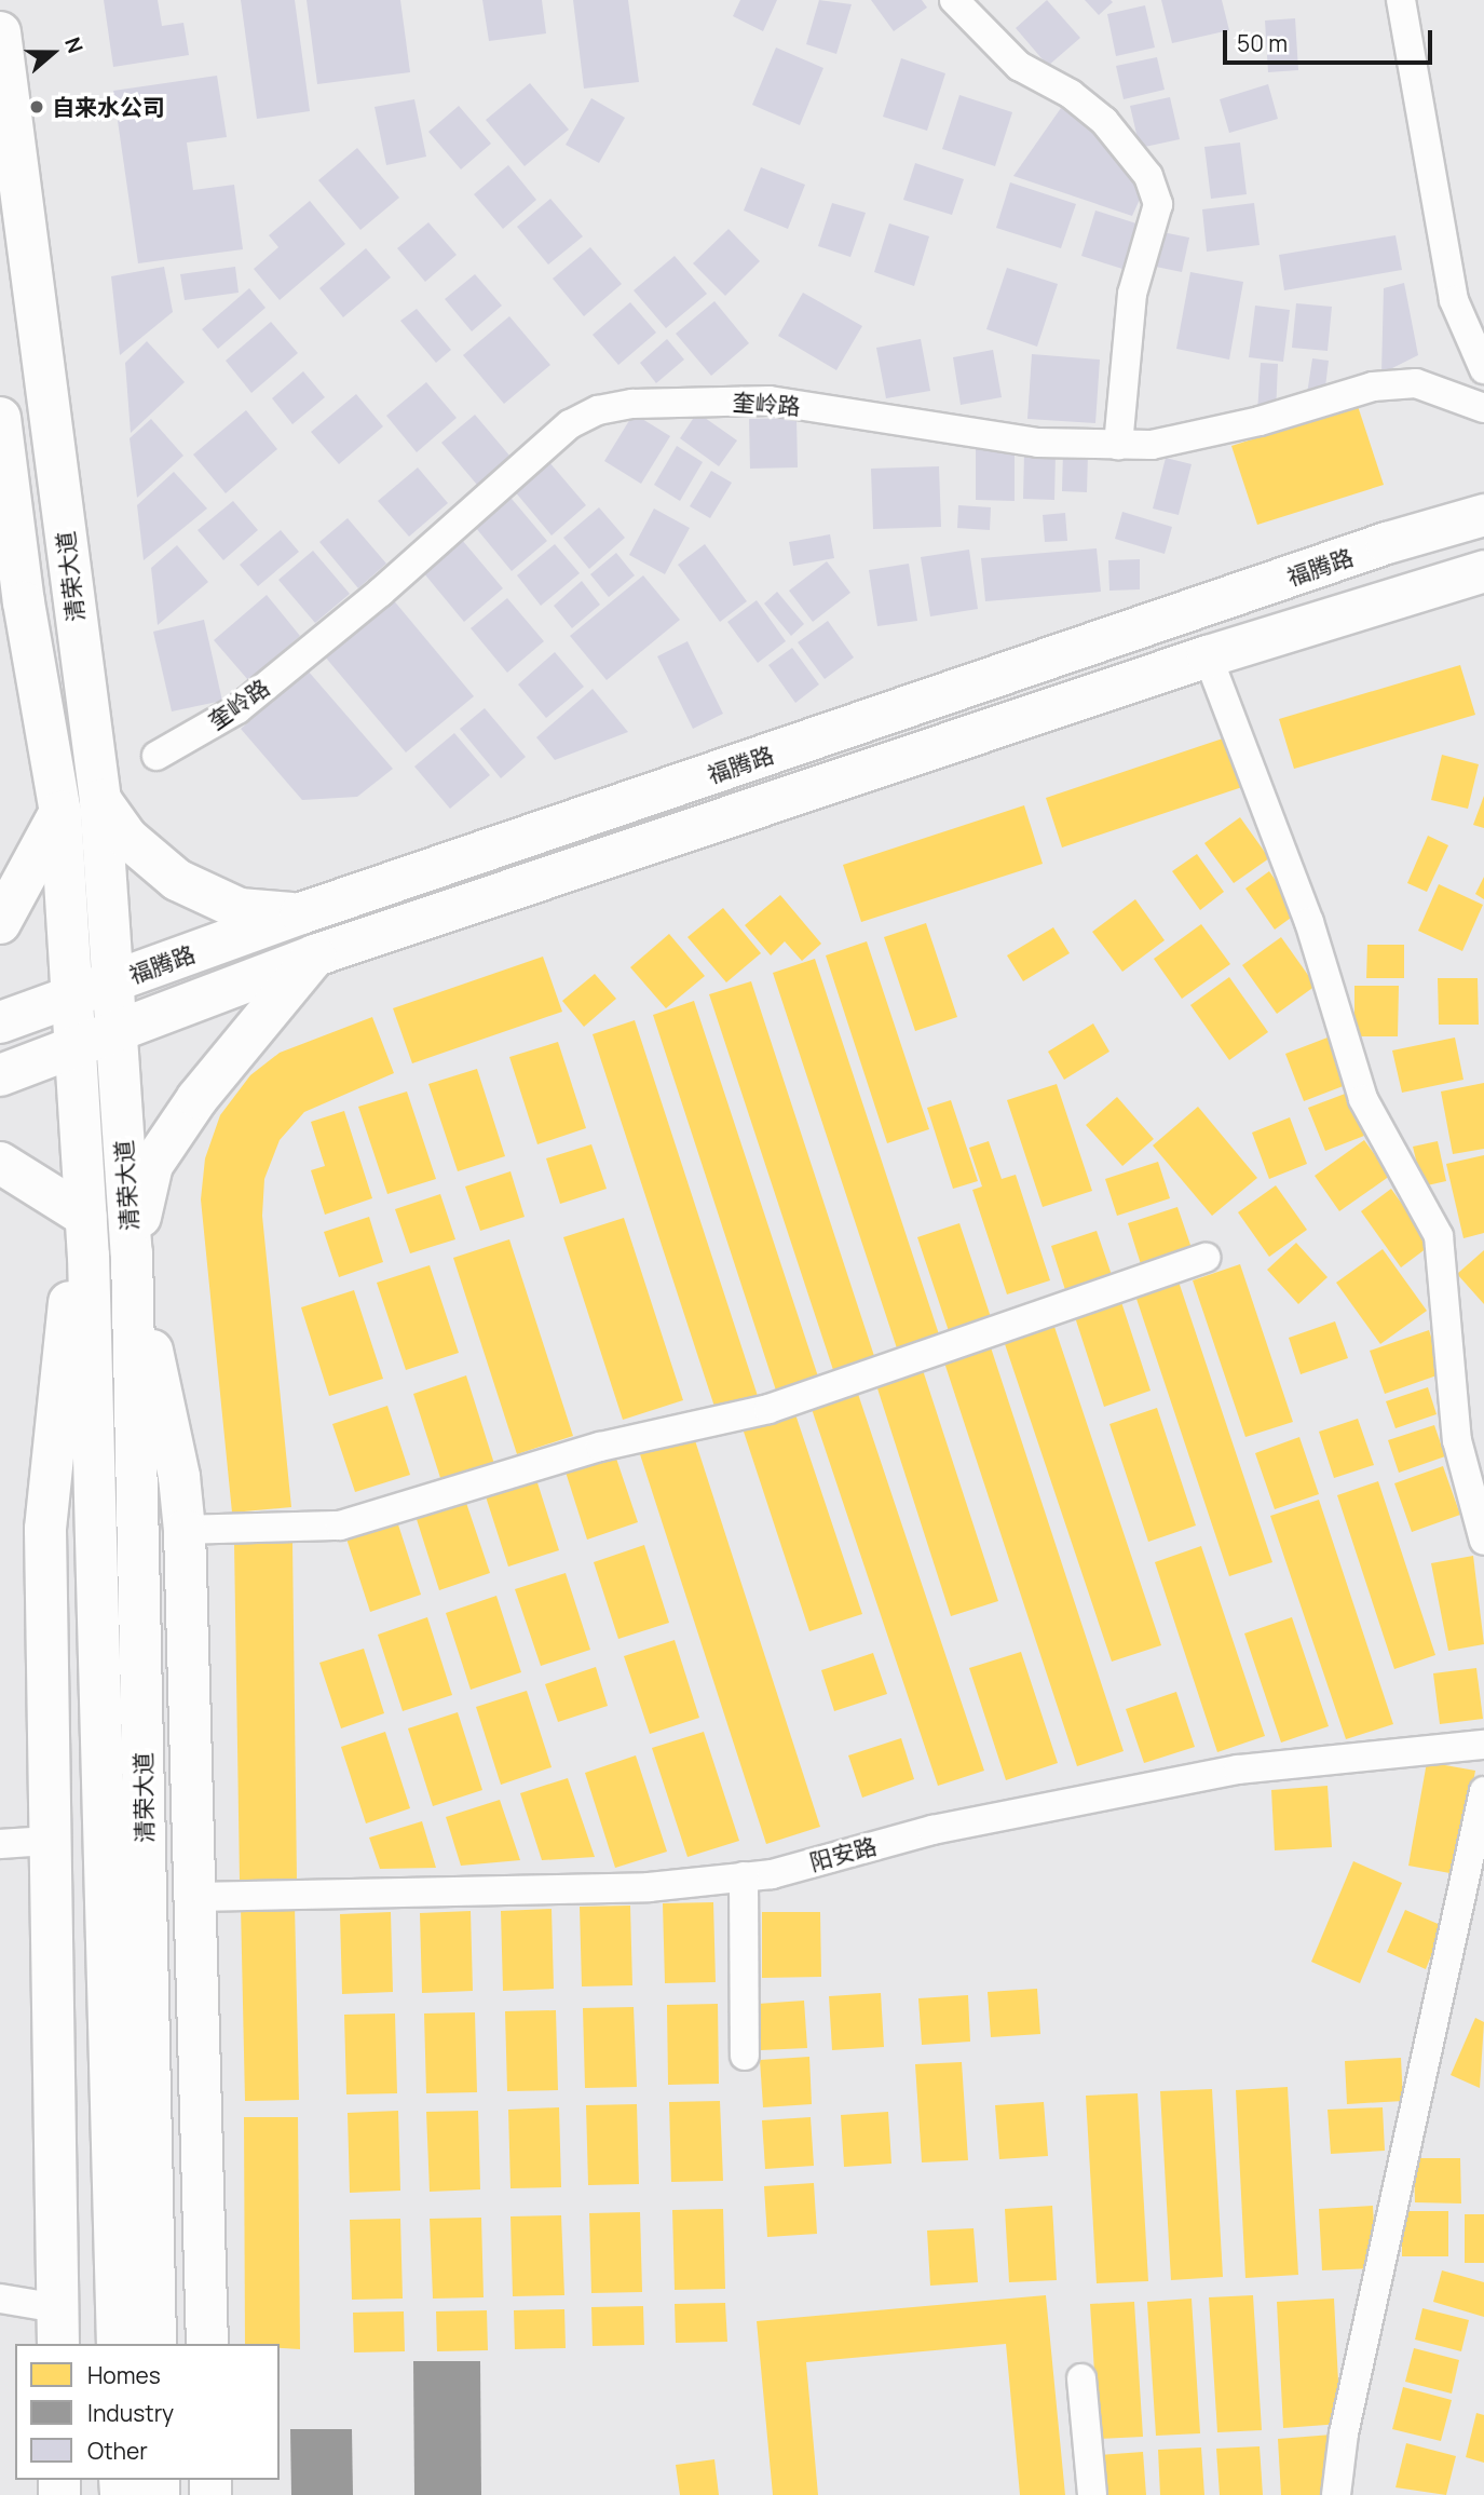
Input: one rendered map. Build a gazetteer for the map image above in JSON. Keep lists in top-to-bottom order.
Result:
{
  "streets": {
    "main road": ["福腾路", "清荣大道"],
    "street": ["奎岭路", "阳安路"]
  },
  "crossings": [
    ["福腾路", "清荣大道"]
  ],
  "places": ["自来水公司"],
  "legend": ["Homes", "Industry", "Other"],
  "scale_bar": "50 m",
  "north": "right"
}
